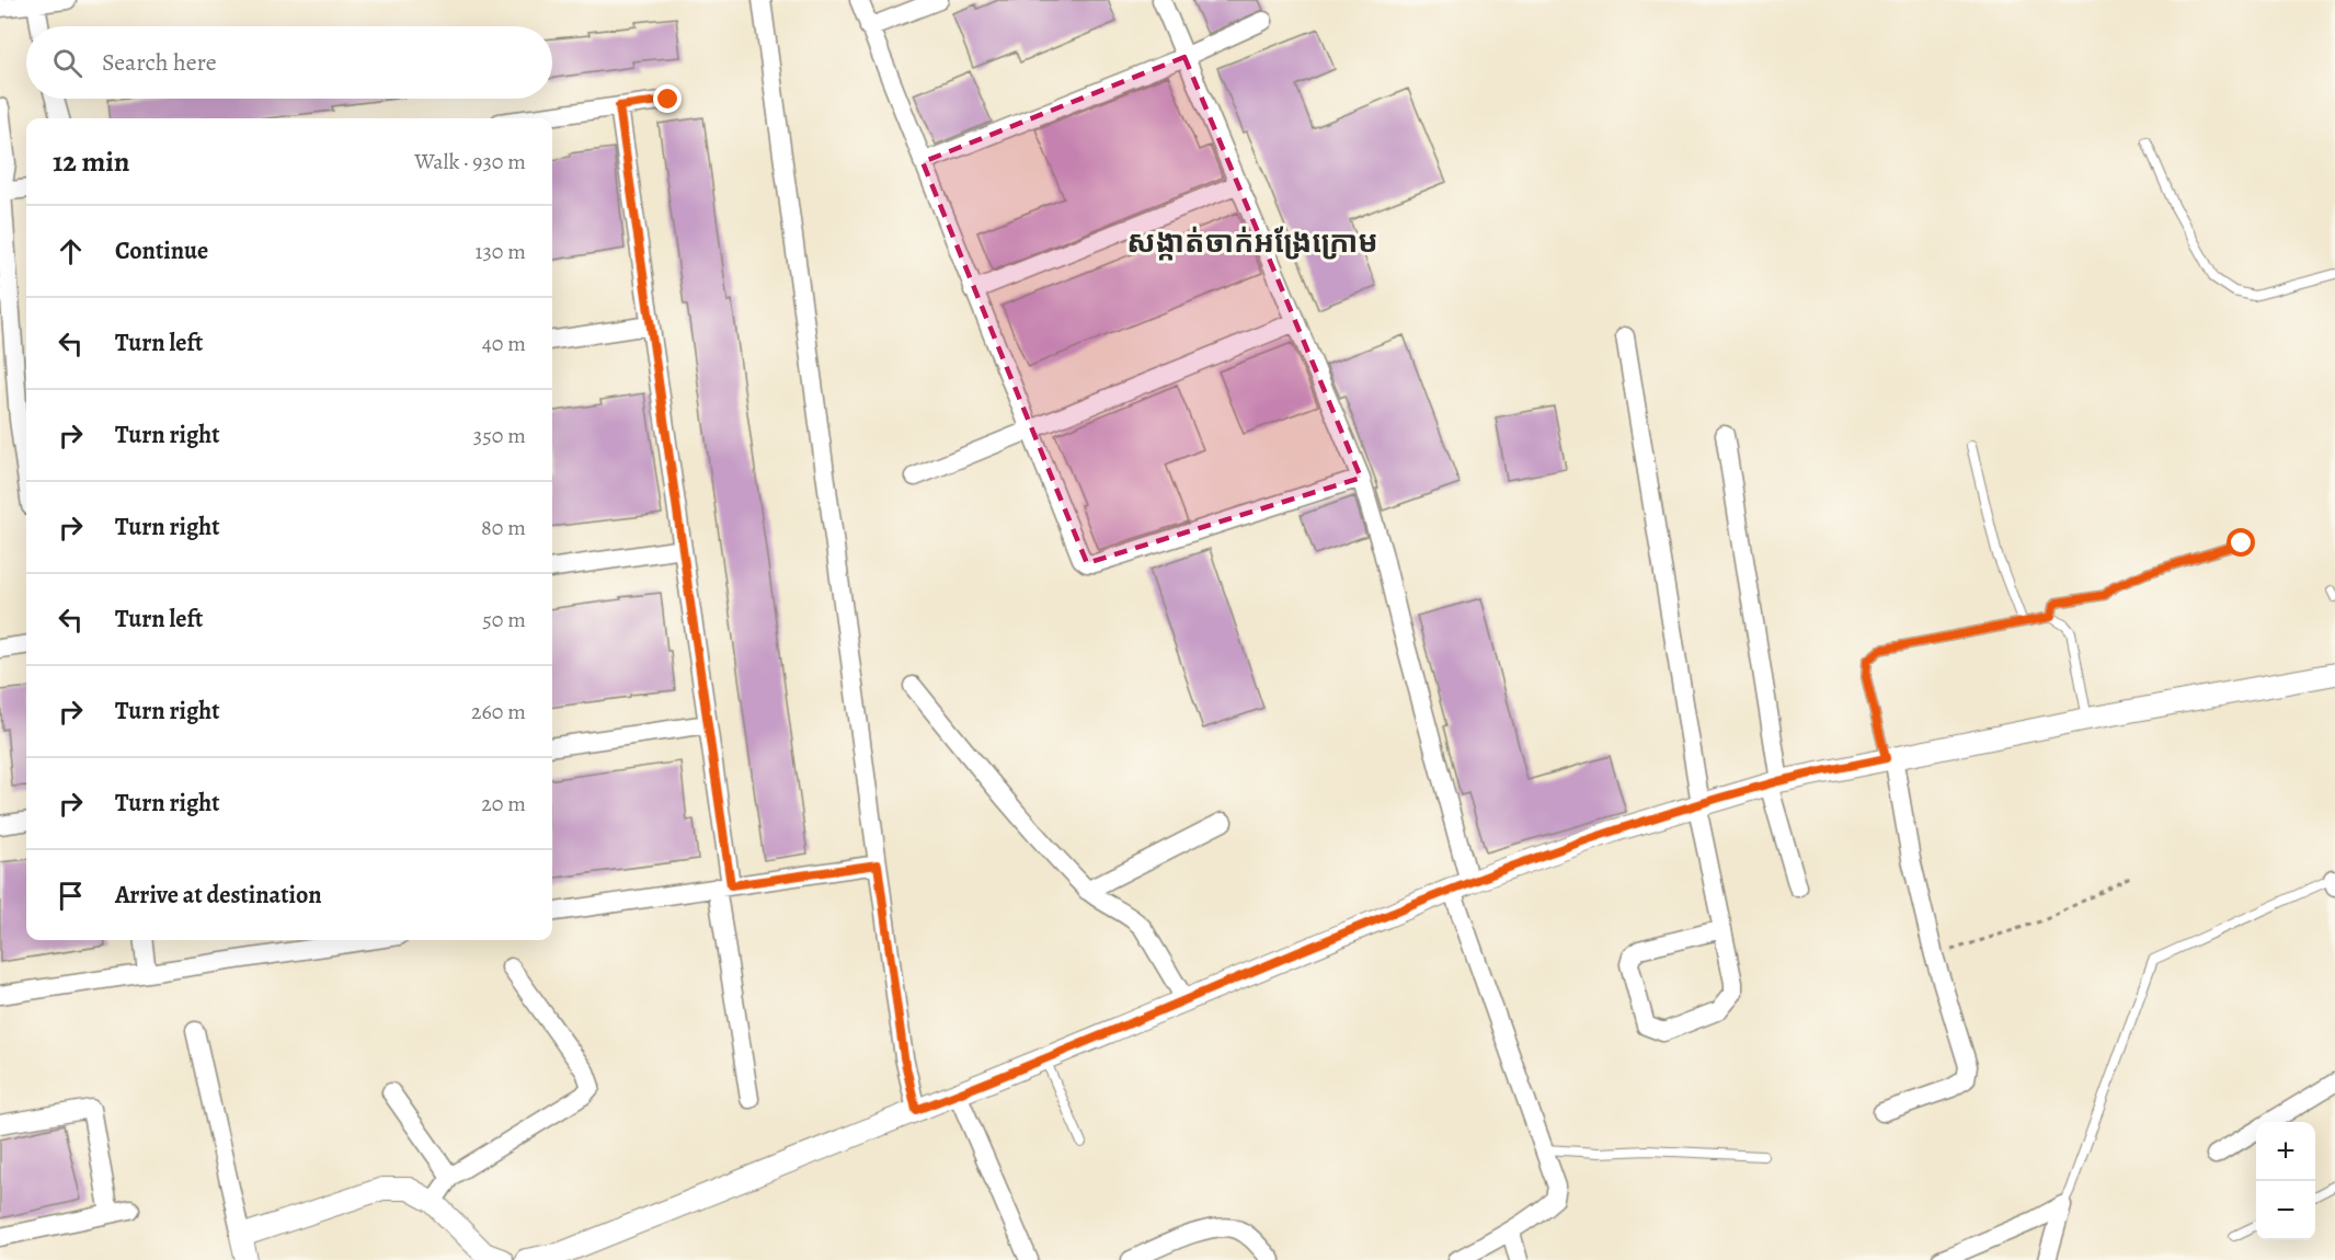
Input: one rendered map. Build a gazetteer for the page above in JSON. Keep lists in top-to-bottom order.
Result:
{
  "districts": ["សង្កាត់ចាក់អង្រែក្រោម"],
  "page": {
    "search": "Search here",
    "heading": ["12 min", "Walk · 930 m"],
    "list": [
      ["Continue", "130 m"],
      ["Turn left", "40 m"],
      ["Turn right", "350 m"],
      ["Turn right", "80 m"],
      ["Turn left", "50 m"],
      ["Turn right", "260 m"],
      ["Turn right", "20 m"],
      "Arrive at destination"
    ],
    "map_buttons": ["+", "−"]
  }
}
